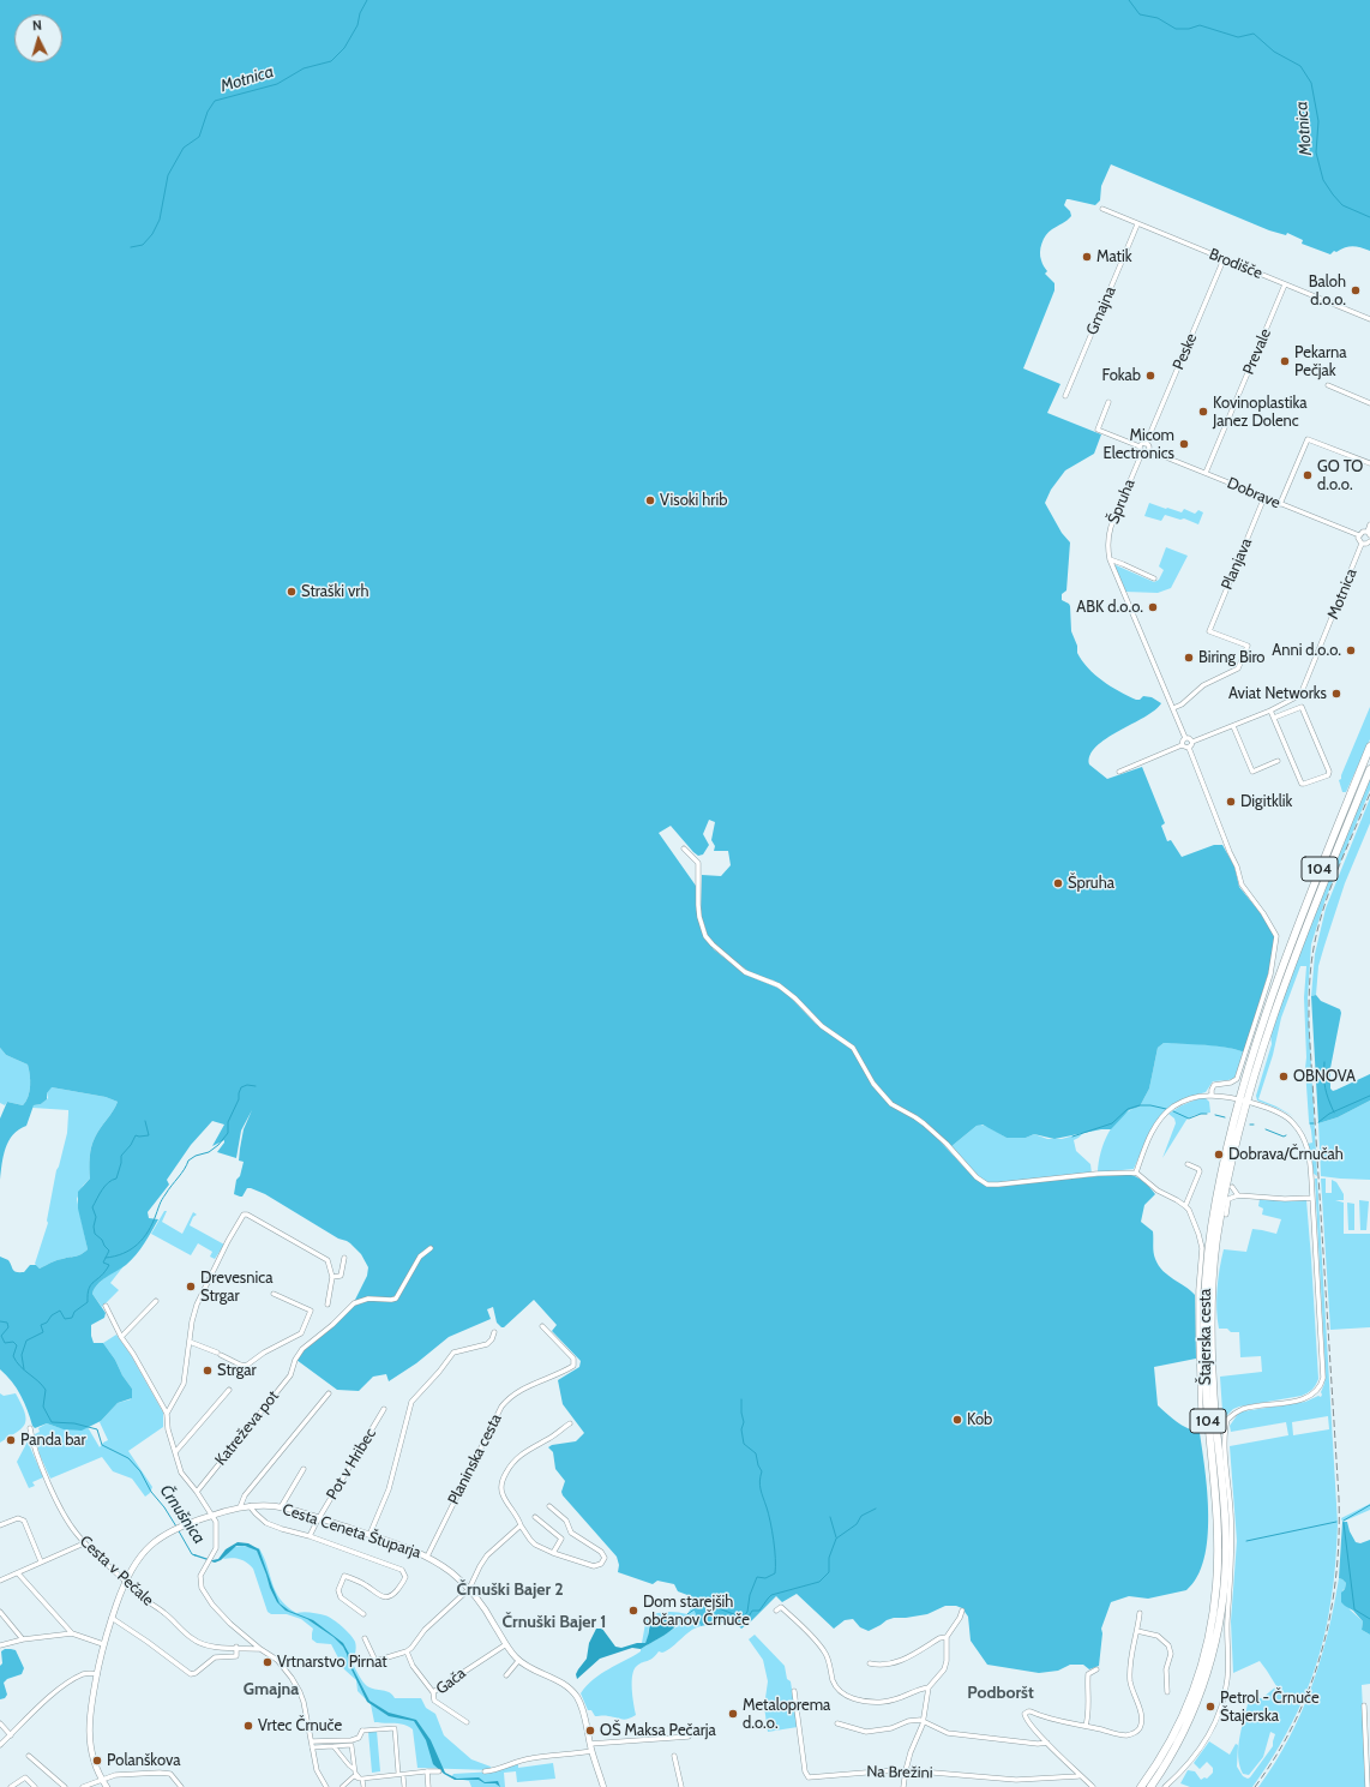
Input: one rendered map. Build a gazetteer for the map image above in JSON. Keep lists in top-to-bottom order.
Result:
{
  "streets": {
    "main road": ["104", "Štajerska cesta"],
    "street": [
      "Brodišče",
      "Gmajna",
      "Peske",
      "Prevale",
      "Dobrave",
      "Špruha",
      "Planjava",
      "Motnica",
      "Katreževa pot",
      "Planinska cesta",
      "Pot v Hribec",
      "Cesta Ceneta Štuparja",
      "Cesta v Pečale",
      "Gača",
      "Na Brežini"
    ]
  },
  "crossings": [
    ["Brodišče", "Gmajna"],
    ["Brodišče", "Peske"],
    ["Brodišče", "Prevale"],
    ["Peske", "Dobrave"],
    ["Peske", "Špruha"],
    ["Prevale", "Dobrave"],
    ["Dobrave", "Špruha"],
    ["Dobrave", "Planjava"],
    ["Špruha", "Planjava"],
    ["Špruha", "Motnica"],
    ["Planinska cesta", "Cesta Ceneta Štuparja"],
    ["Pot v Hribec", "Cesta Ceneta Štuparja"],
    ["Cesta Ceneta Štuparja", "Cesta v Pečale"],
    ["Cesta Ceneta Štuparja", "Gača"]
  ],
  "districts": [
    "Črnuški Bajer 2",
    "Črnuški Bajer 1",
    "Gmajna",
    "Podboršt"
  ],
  "water": ["Motnica", "Črnušnica"],
  "places": [
    "Matik",
    "Baloh d.o.o.",
    "Pekarna Pečjak",
    "Fokab",
    "Kovinoplastika Janez Dolenc",
    "Micom Electronics",
    "GO TO d.o.o.",
    "Visoki hrib",
    "Straški vrh",
    "ABK d.o.o.",
    "Anni d.o.o.",
    "Biring Biro",
    "Aviat Networks",
    "Digitklik",
    "Špruha",
    "OBNOVA",
    "Dobrava/Črnučah",
    "Drevesnica Strgar",
    "Strgar",
    "Kob",
    "Panda bar",
    "Dom starejših občanov Črnuče",
    "Vrtnarstvo Pirnat",
    "Petrol - Črnuče Štajerska",
    "Metaloprema d.o.o.",
    "Vrtec Črnuče",
    "OŠ Maksa Pečarja",
    "Polanškova"
  ],
  "north": "top"
}
